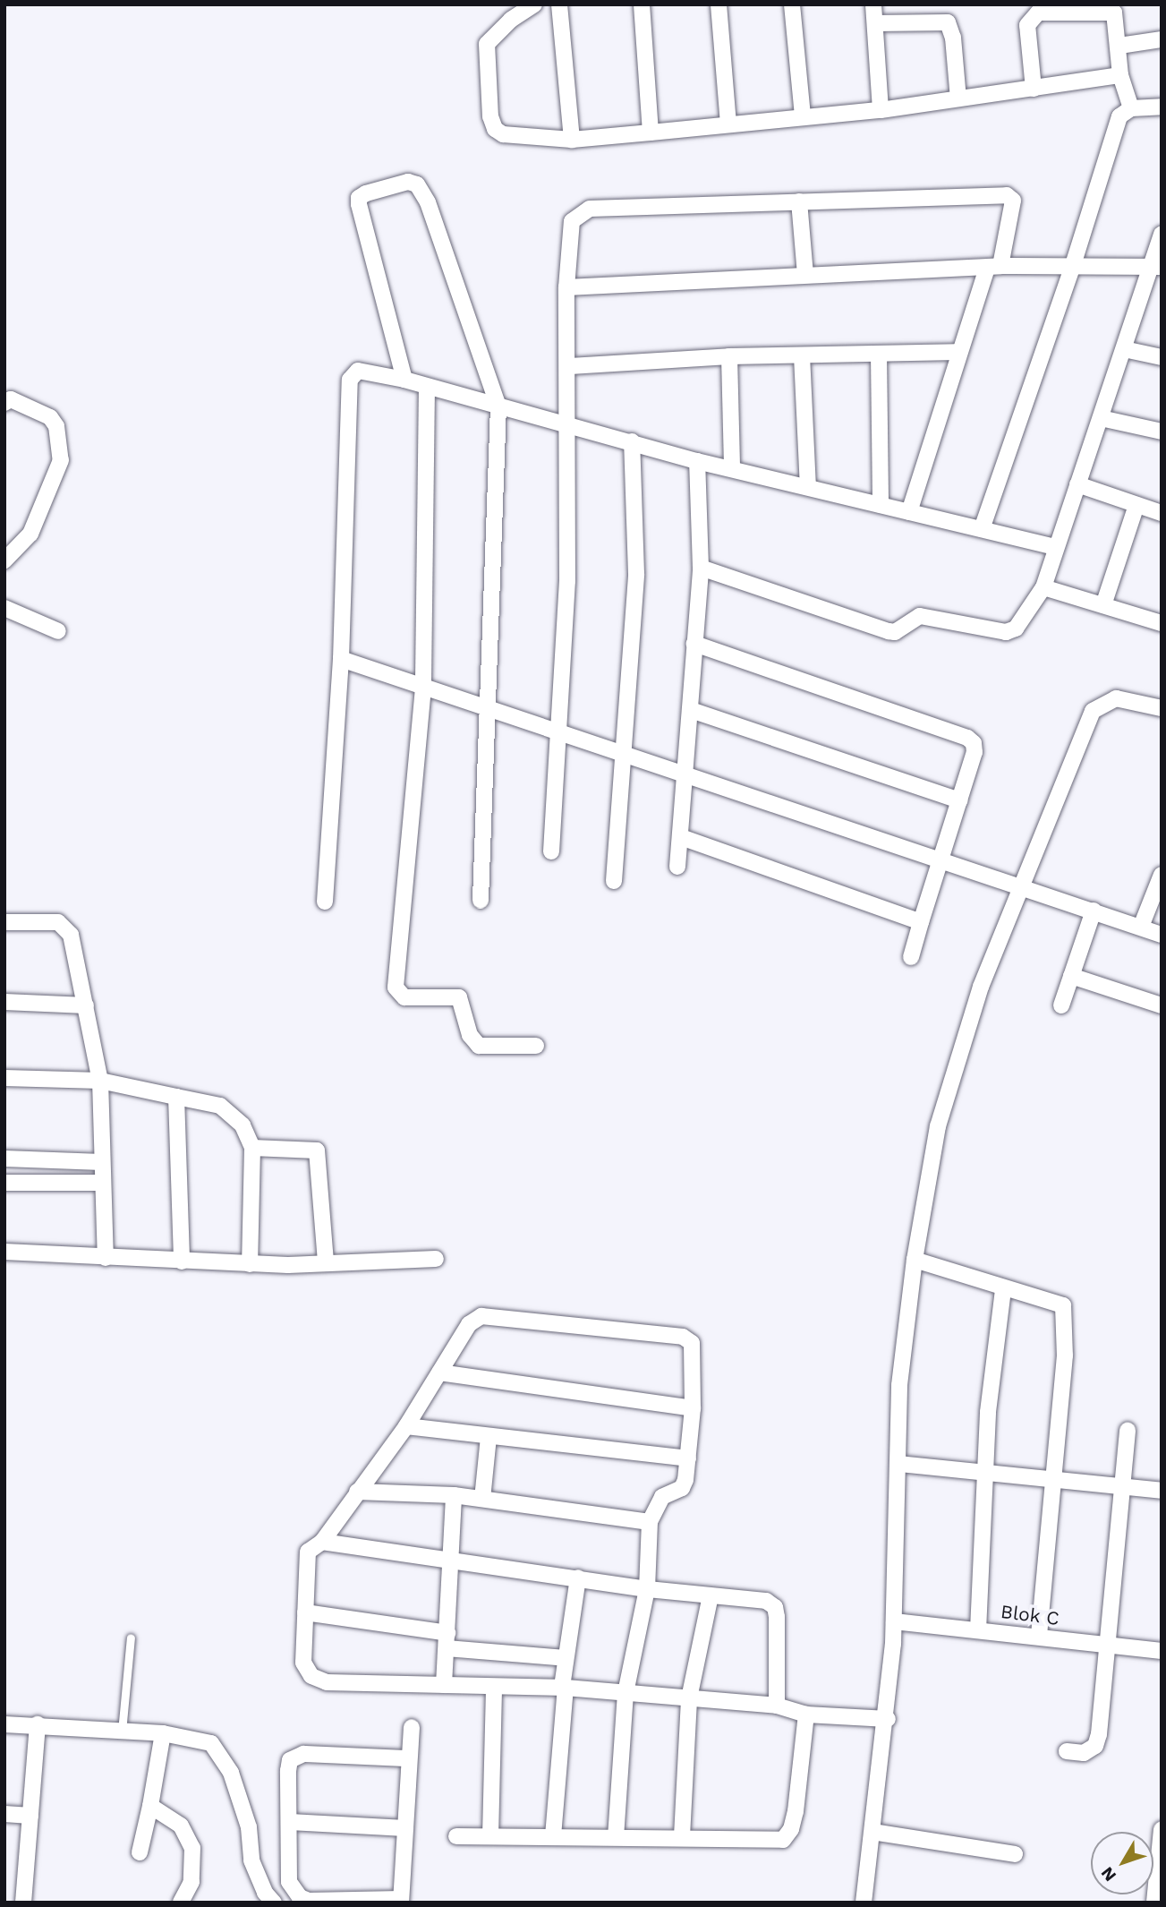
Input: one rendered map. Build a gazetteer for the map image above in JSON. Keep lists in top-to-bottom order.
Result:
{
  "streets": {
    "street": ["Blok C"]
  },
  "north": "bottom left"
}
